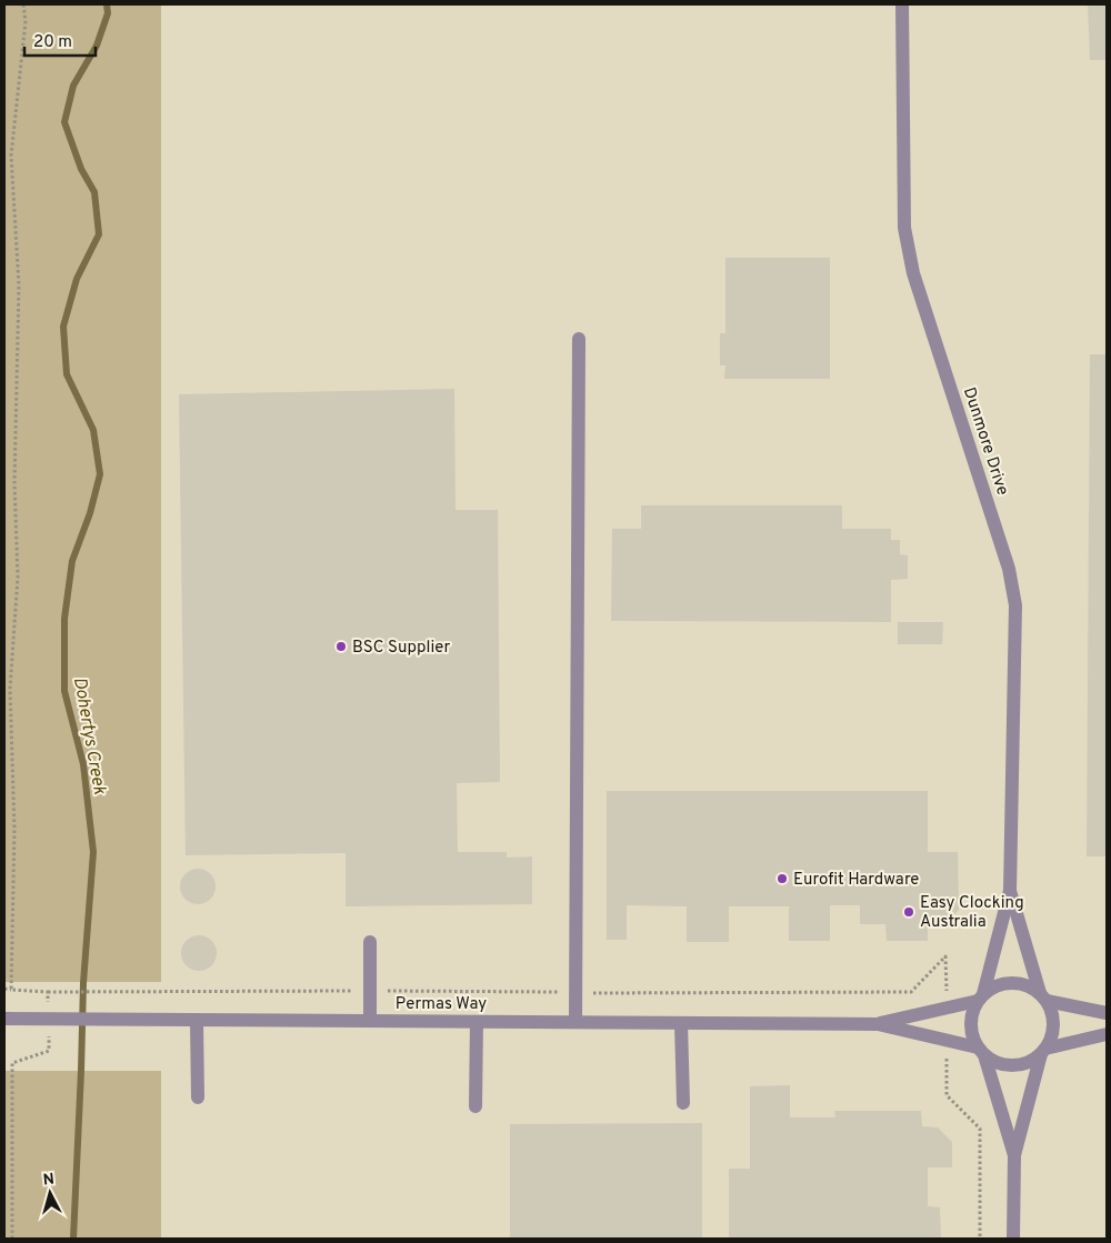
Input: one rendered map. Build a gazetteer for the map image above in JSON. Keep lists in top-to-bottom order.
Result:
{
  "streets": {
    "street": ["Dunmore Drive", "Permas Way"]
  },
  "crossings": [
    ["Dunmore Drive", "Permas Way"]
  ],
  "water": ["Dohertys Creek"],
  "places": ["BSC Supplier", "Eurofit Hardware", "Easy Clocking Australia"],
  "scale_bar": "20 m",
  "north": "top"
}
